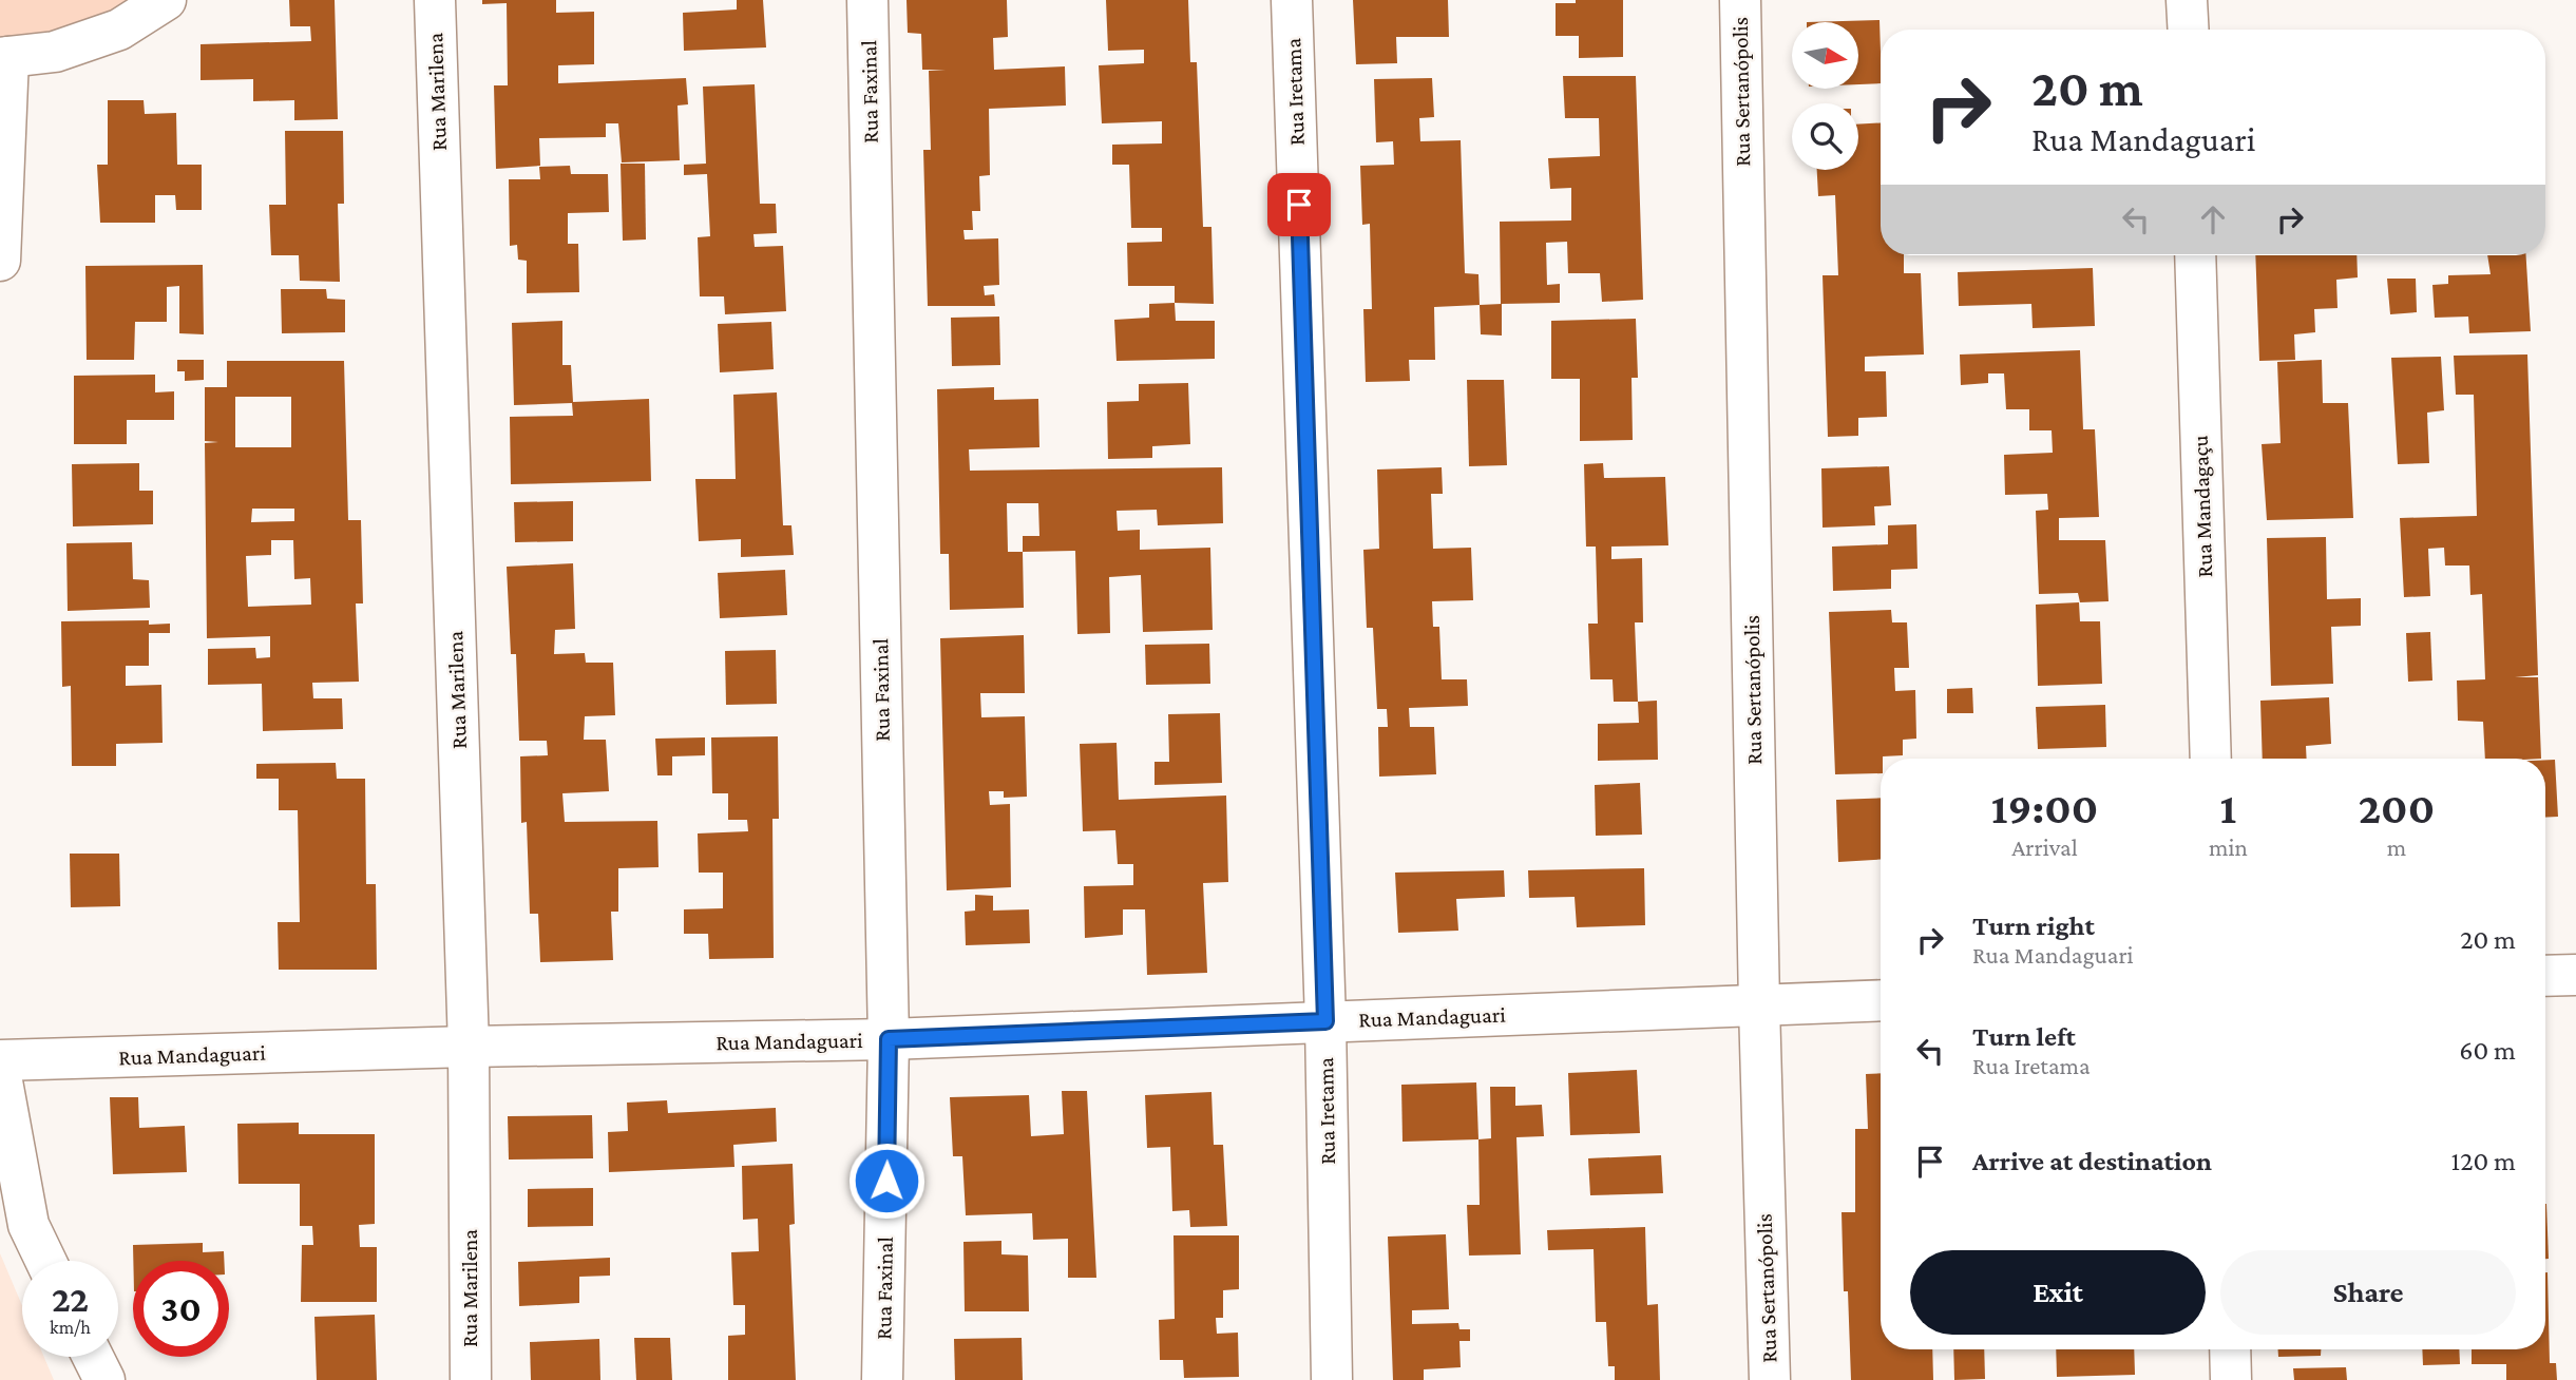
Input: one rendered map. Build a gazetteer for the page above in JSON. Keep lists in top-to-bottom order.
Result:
{
  "streets": {
    "street": [
      "Rua Marilena",
      "Rua Faxinal",
      "Rua Iretama",
      "Rua Sertanópolis",
      "Rua Mandagaçu",
      "Rua Mandaguari"
    ]
  },
  "crossings": [
    ["Rua Marilena", "Rua Mandaguari"],
    ["Rua Faxinal", "Rua Mandaguari"],
    ["Rua Iretama", "Rua Mandaguari"],
    ["Rua Sertanópolis", "Rua Mandaguari"]
  ],
  "north": "right",
  "page": {
    "turn": ["20 m", "Rua Mandaguari"],
    "eta": [
      "19:00",
      "Arrival",
      "1",
      "min",
      "200",
      "m"
    ],
    "list": [
      {
        "name": "Turn right",
        "note": "Rua Mandaguari",
        "value": "20 m"
      },
      {
        "name": "Turn left",
        "note": "Rua Iretama",
        "value": "60 m"
      },
      {
        "name": "Arrive at destination",
        "value": "120 m"
      }
    ],
    "buttons": ["Exit", "Share"],
    "speed": "22 km/h",
    "limit": "30"
  }
}
